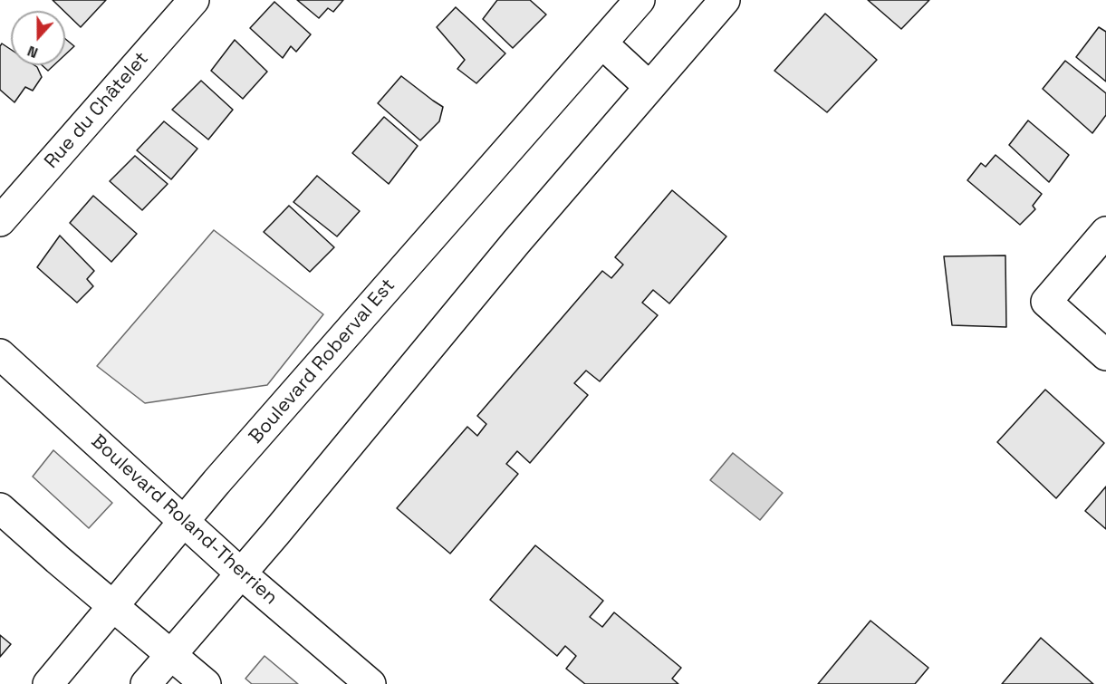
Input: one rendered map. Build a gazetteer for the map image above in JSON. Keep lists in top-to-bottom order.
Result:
{
  "streets": {
    "street": ["Rue du Châtelet", "Boulevard Roberval Est", "Boulevard Roland-Therrien"]
  },
  "crossings": [
    ["Boulevard Roberval Est", "Boulevard Roland-Therrien"]
  ],
  "north": "bottom"
}
